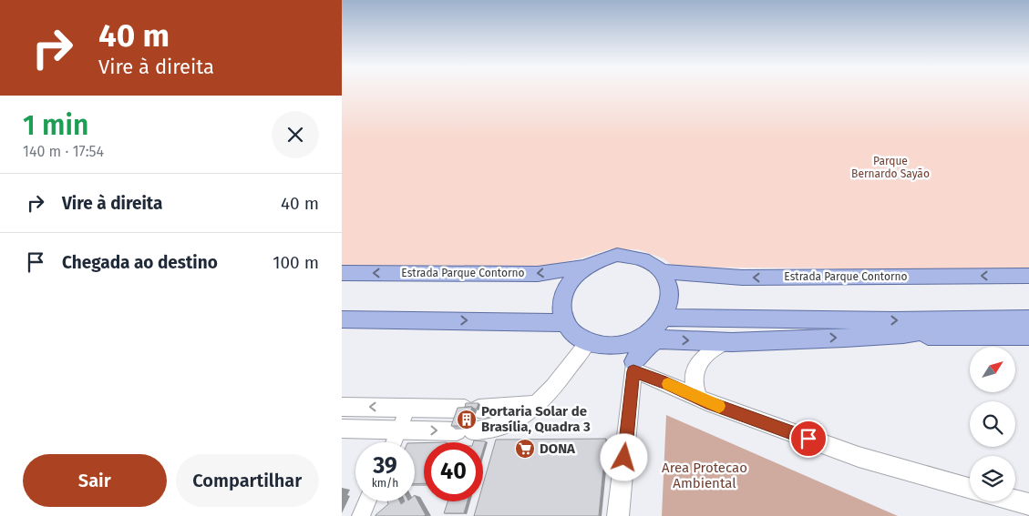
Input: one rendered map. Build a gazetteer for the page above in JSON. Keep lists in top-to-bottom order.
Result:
{
  "streets": {
    "main road": ["Estrada Parque Contorno"]
  },
  "parks": ["Parque Bernardo Sayão", "Area Protecao Ambiental"],
  "places": {
    "building": ["Portaria Solar de Brasília, Quadra 3"],
    "supermarket": ["DONA"]
  },
  "north": "top right",
  "page": {
    "turn": ["40 m", "Vire à direita"],
    "heading": ["1 min", "140 m · 17:54"],
    "list": [
      {
        "name": "Vire à direita",
        "value": "40 m"
      },
      {
        "name": "Chegada ao destino",
        "value": "100 m"
      }
    ],
    "speed": "39 km/h",
    "limit": "40",
    "buttons": ["Sair", "Compartilhar"]
  }
}
